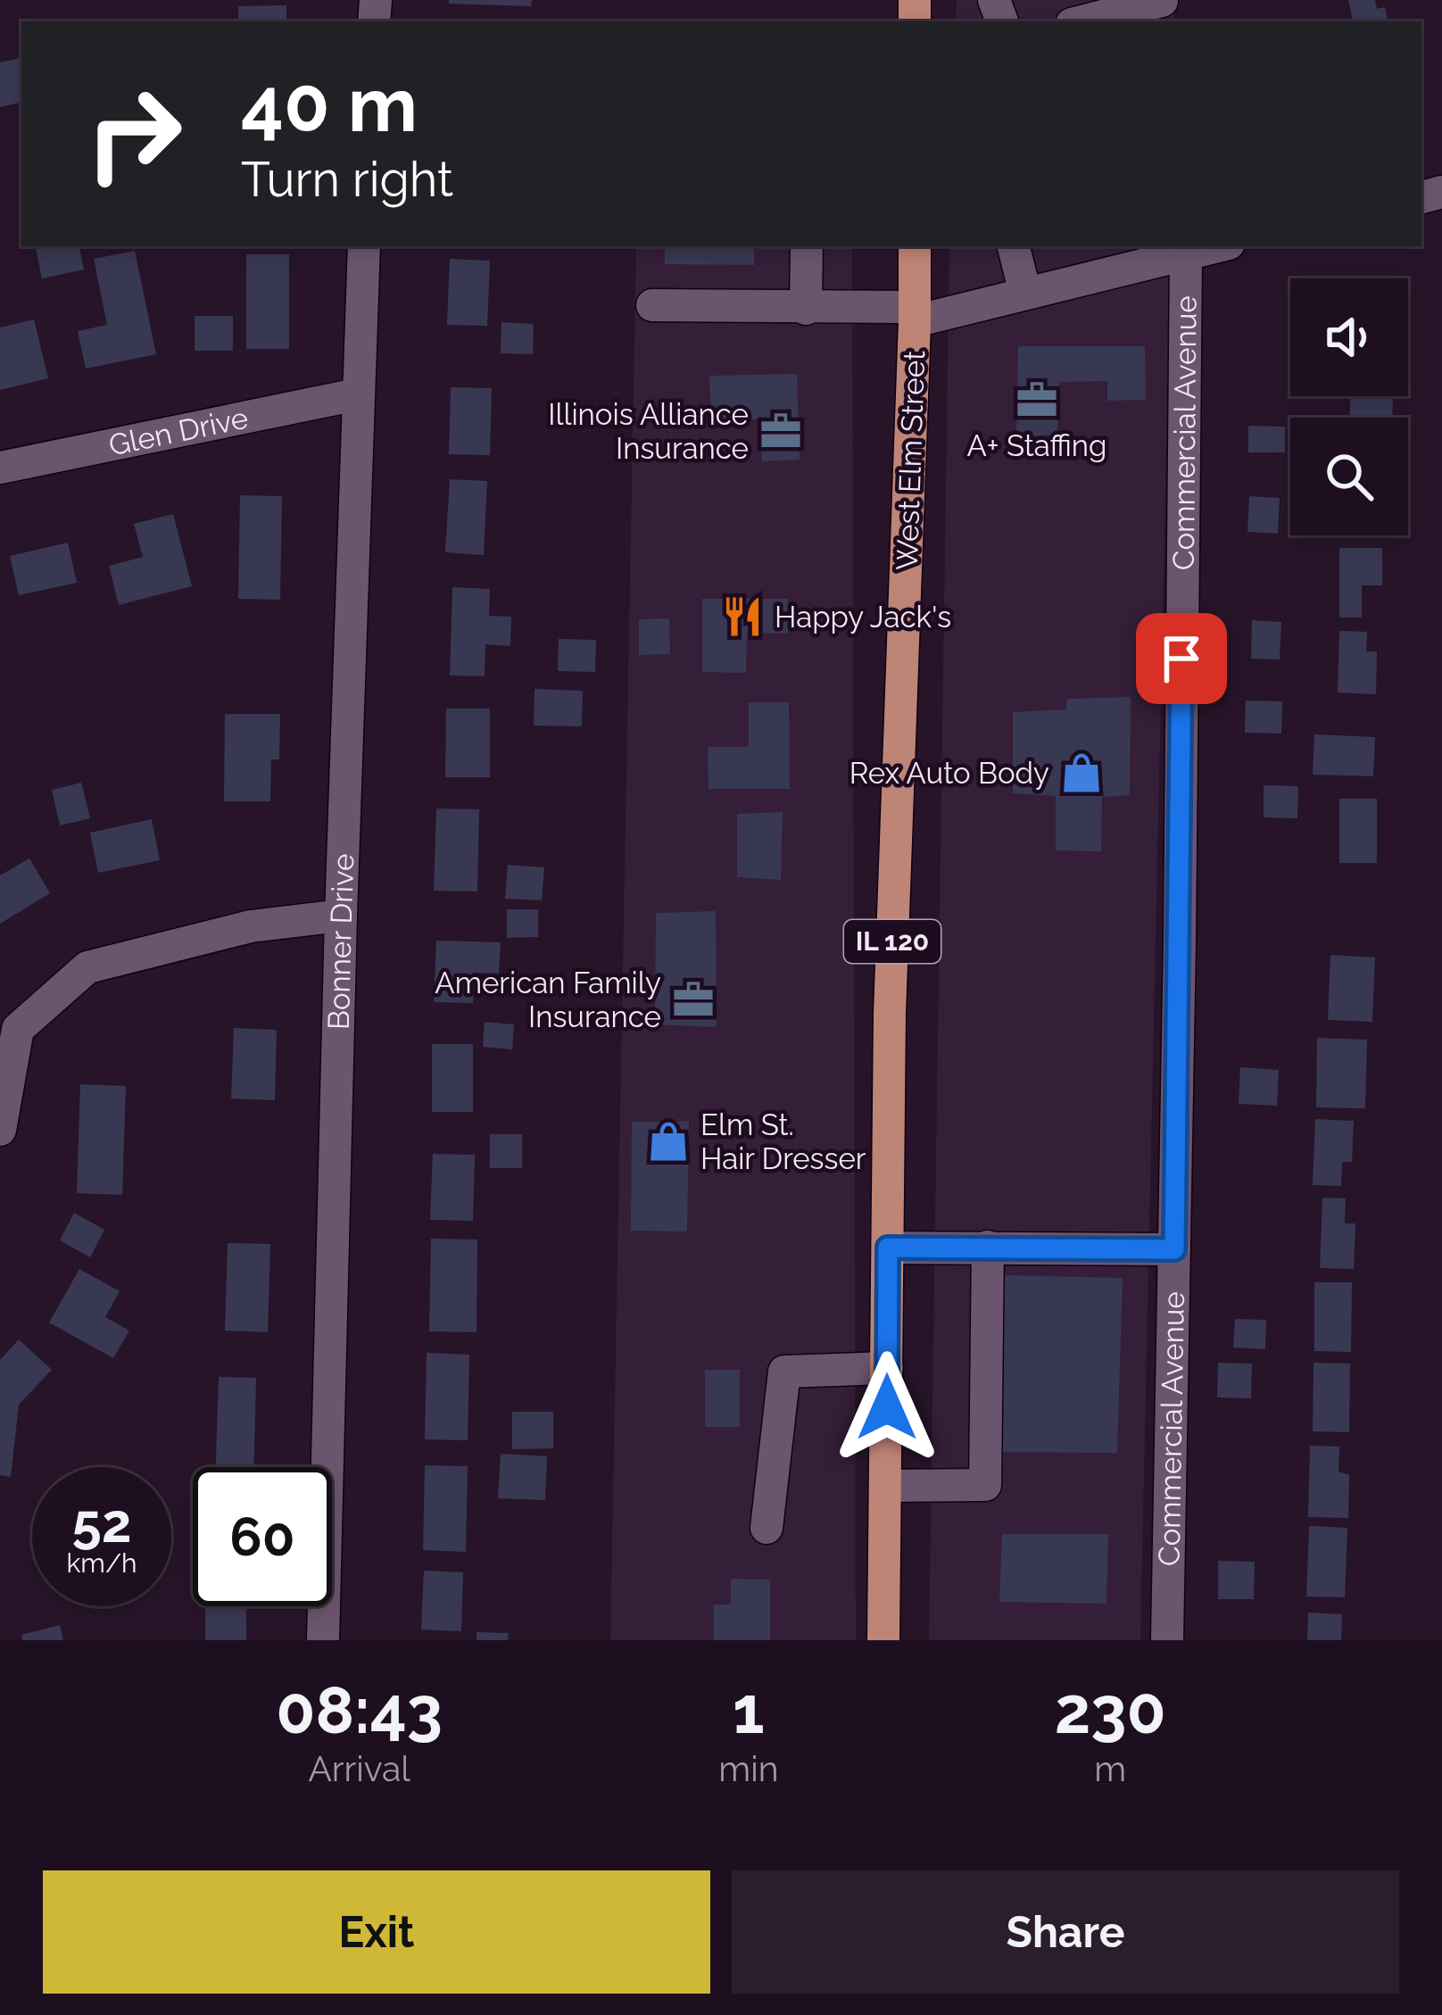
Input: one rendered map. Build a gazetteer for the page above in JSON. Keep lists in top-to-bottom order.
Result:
{
  "streets": {
    "main road": ["West Elm Street", "IL 120"],
    "street": ["Glen Drive", "Commercial Avenue", "Bonner Drive"]
  },
  "crossings": [
    ["Glen Drive", "Bonner Drive"]
  ],
  "places": {
    "office": ["A+ Staffing", "Illinois Alliance Insurance", "American Family Insurance"],
    "restaurant": ["Happy Jack's"],
    "shop": ["Rex Auto Body", "Elm St. Hair Dresser"]
  },
  "page": {
    "turn": ["40 m", "Turn right"],
    "speed": "52 km/h",
    "limit": "60",
    "eta": [
      "08:43",
      "Arrival",
      "1",
      "min",
      "230",
      "m"
    ],
    "buttons": ["Exit", "Share"]
  }
}
